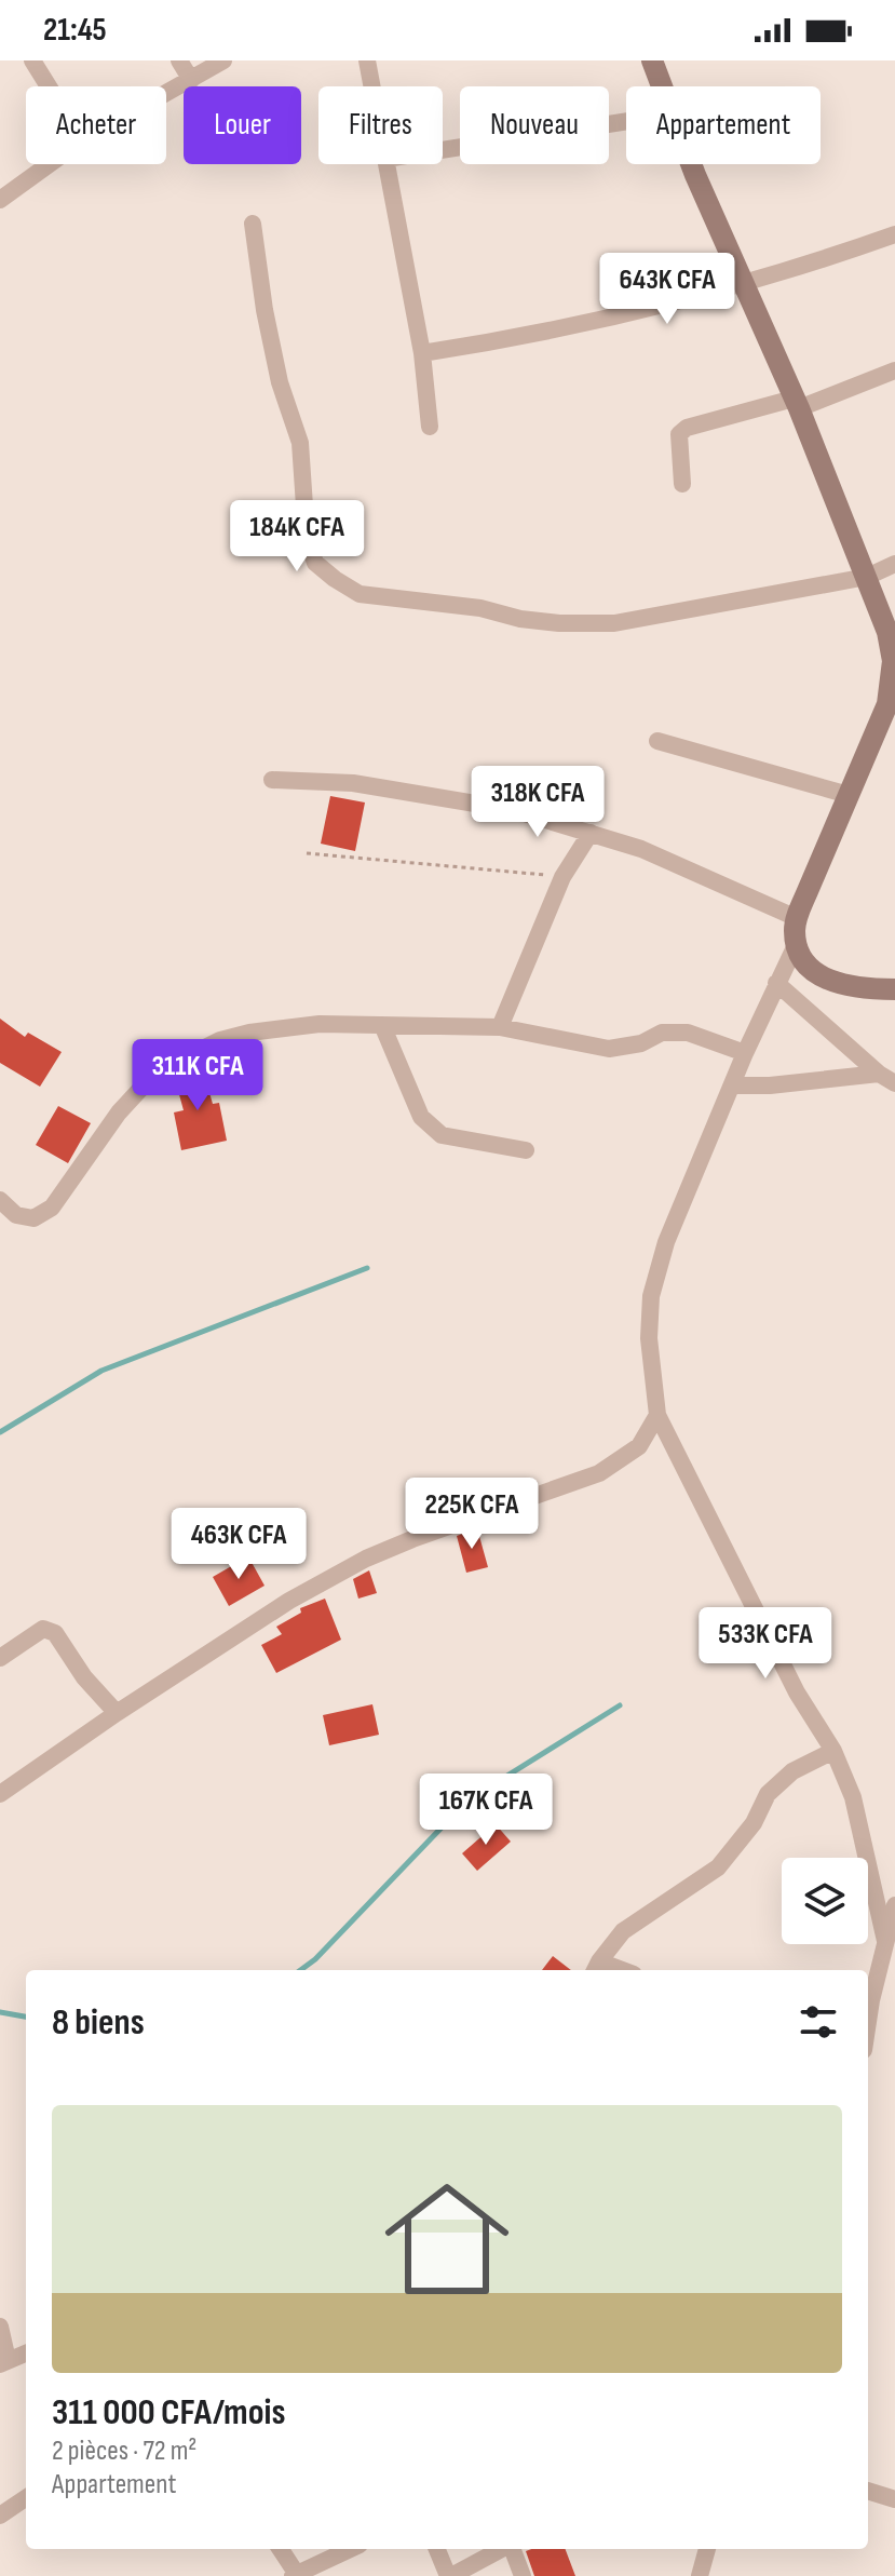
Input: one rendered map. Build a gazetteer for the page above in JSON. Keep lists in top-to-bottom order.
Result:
{
  "page": {
    "status": "21:45",
    "chip": [
      "Acheter",
      "Louer",
      "Filtres",
      "Nouveau",
      "Appartement"
    ],
    "price": [
      "643K CFA",
      "184K CFA",
      "318K CFA",
      "311K CFA",
      "225K CFA",
      "463K CFA",
      "533K CFA",
      "167K CFA"
    ],
    "heading": "8 biens",
    "list": [
      {
        "name": "311 000 CFA/mois",
        "note": "2 pièces · 72 m² · Appartement"
      }
    ]
  }
}
